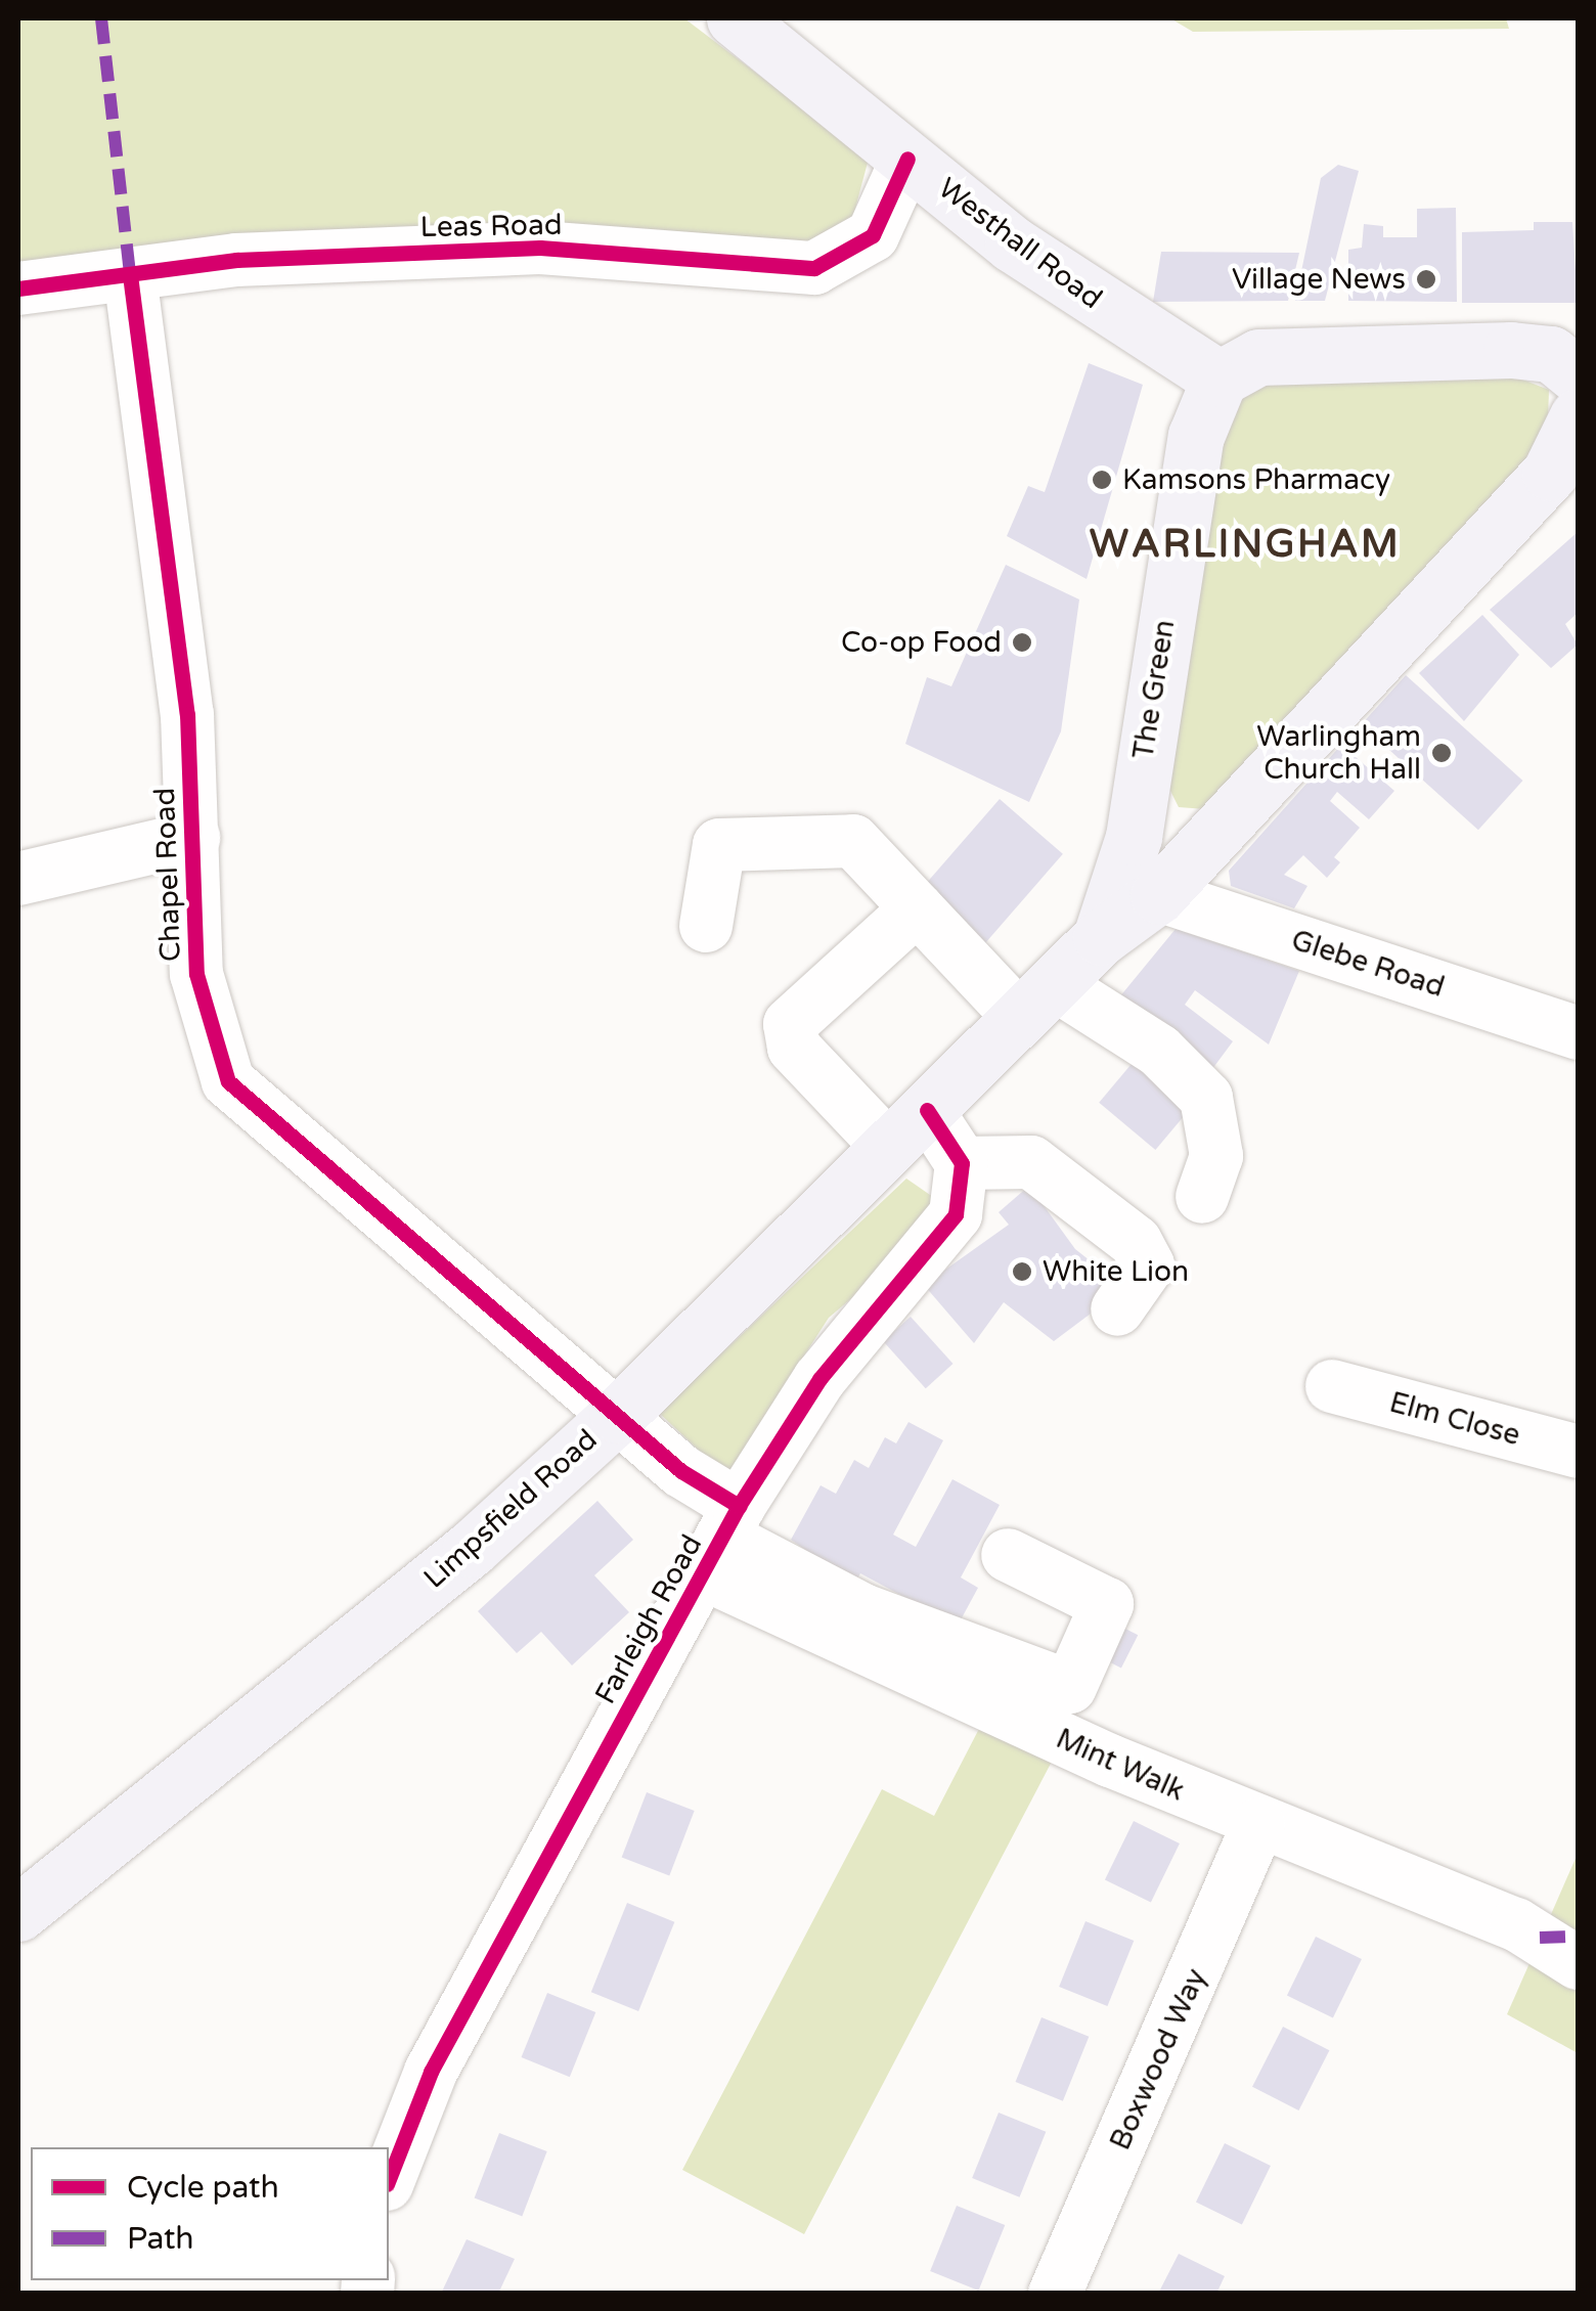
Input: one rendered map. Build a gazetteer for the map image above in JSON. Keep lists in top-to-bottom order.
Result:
{
  "streets": {
    "main road": ["Westhall Road", "The Green", "Limpsfield Road"],
    "street": [
      "Leas Road",
      "Chapel Road",
      "Glebe Road",
      "Elm Close",
      "Farleigh Road",
      "Mint Walk",
      "Boxwood Way"
    ]
  },
  "crossings": [
    ["Leas Road", "Westhall Road"],
    ["Leas Road", "Chapel Road"],
    ["Westhall Road", "The Green"],
    ["The Green", "Limpsfield Road"],
    ["Chapel Road", "Limpsfield Road"],
    ["Chapel Road", "Farleigh Road"],
    ["Chapel Road", "Mint Walk"],
    ["Glebe Road", "Limpsfield Road"],
    ["Farleigh Road", "Mint Walk"],
    ["Mint Walk", "Boxwood Way"]
  ],
  "districts": ["WARLINGHAM"],
  "places": [
    "Village News",
    "Kamsons Pharmacy",
    "Co-op Food",
    "Warlingham Church Hall",
    "White Lion"
  ],
  "legend": ["Cycle path", "Path"]
}
